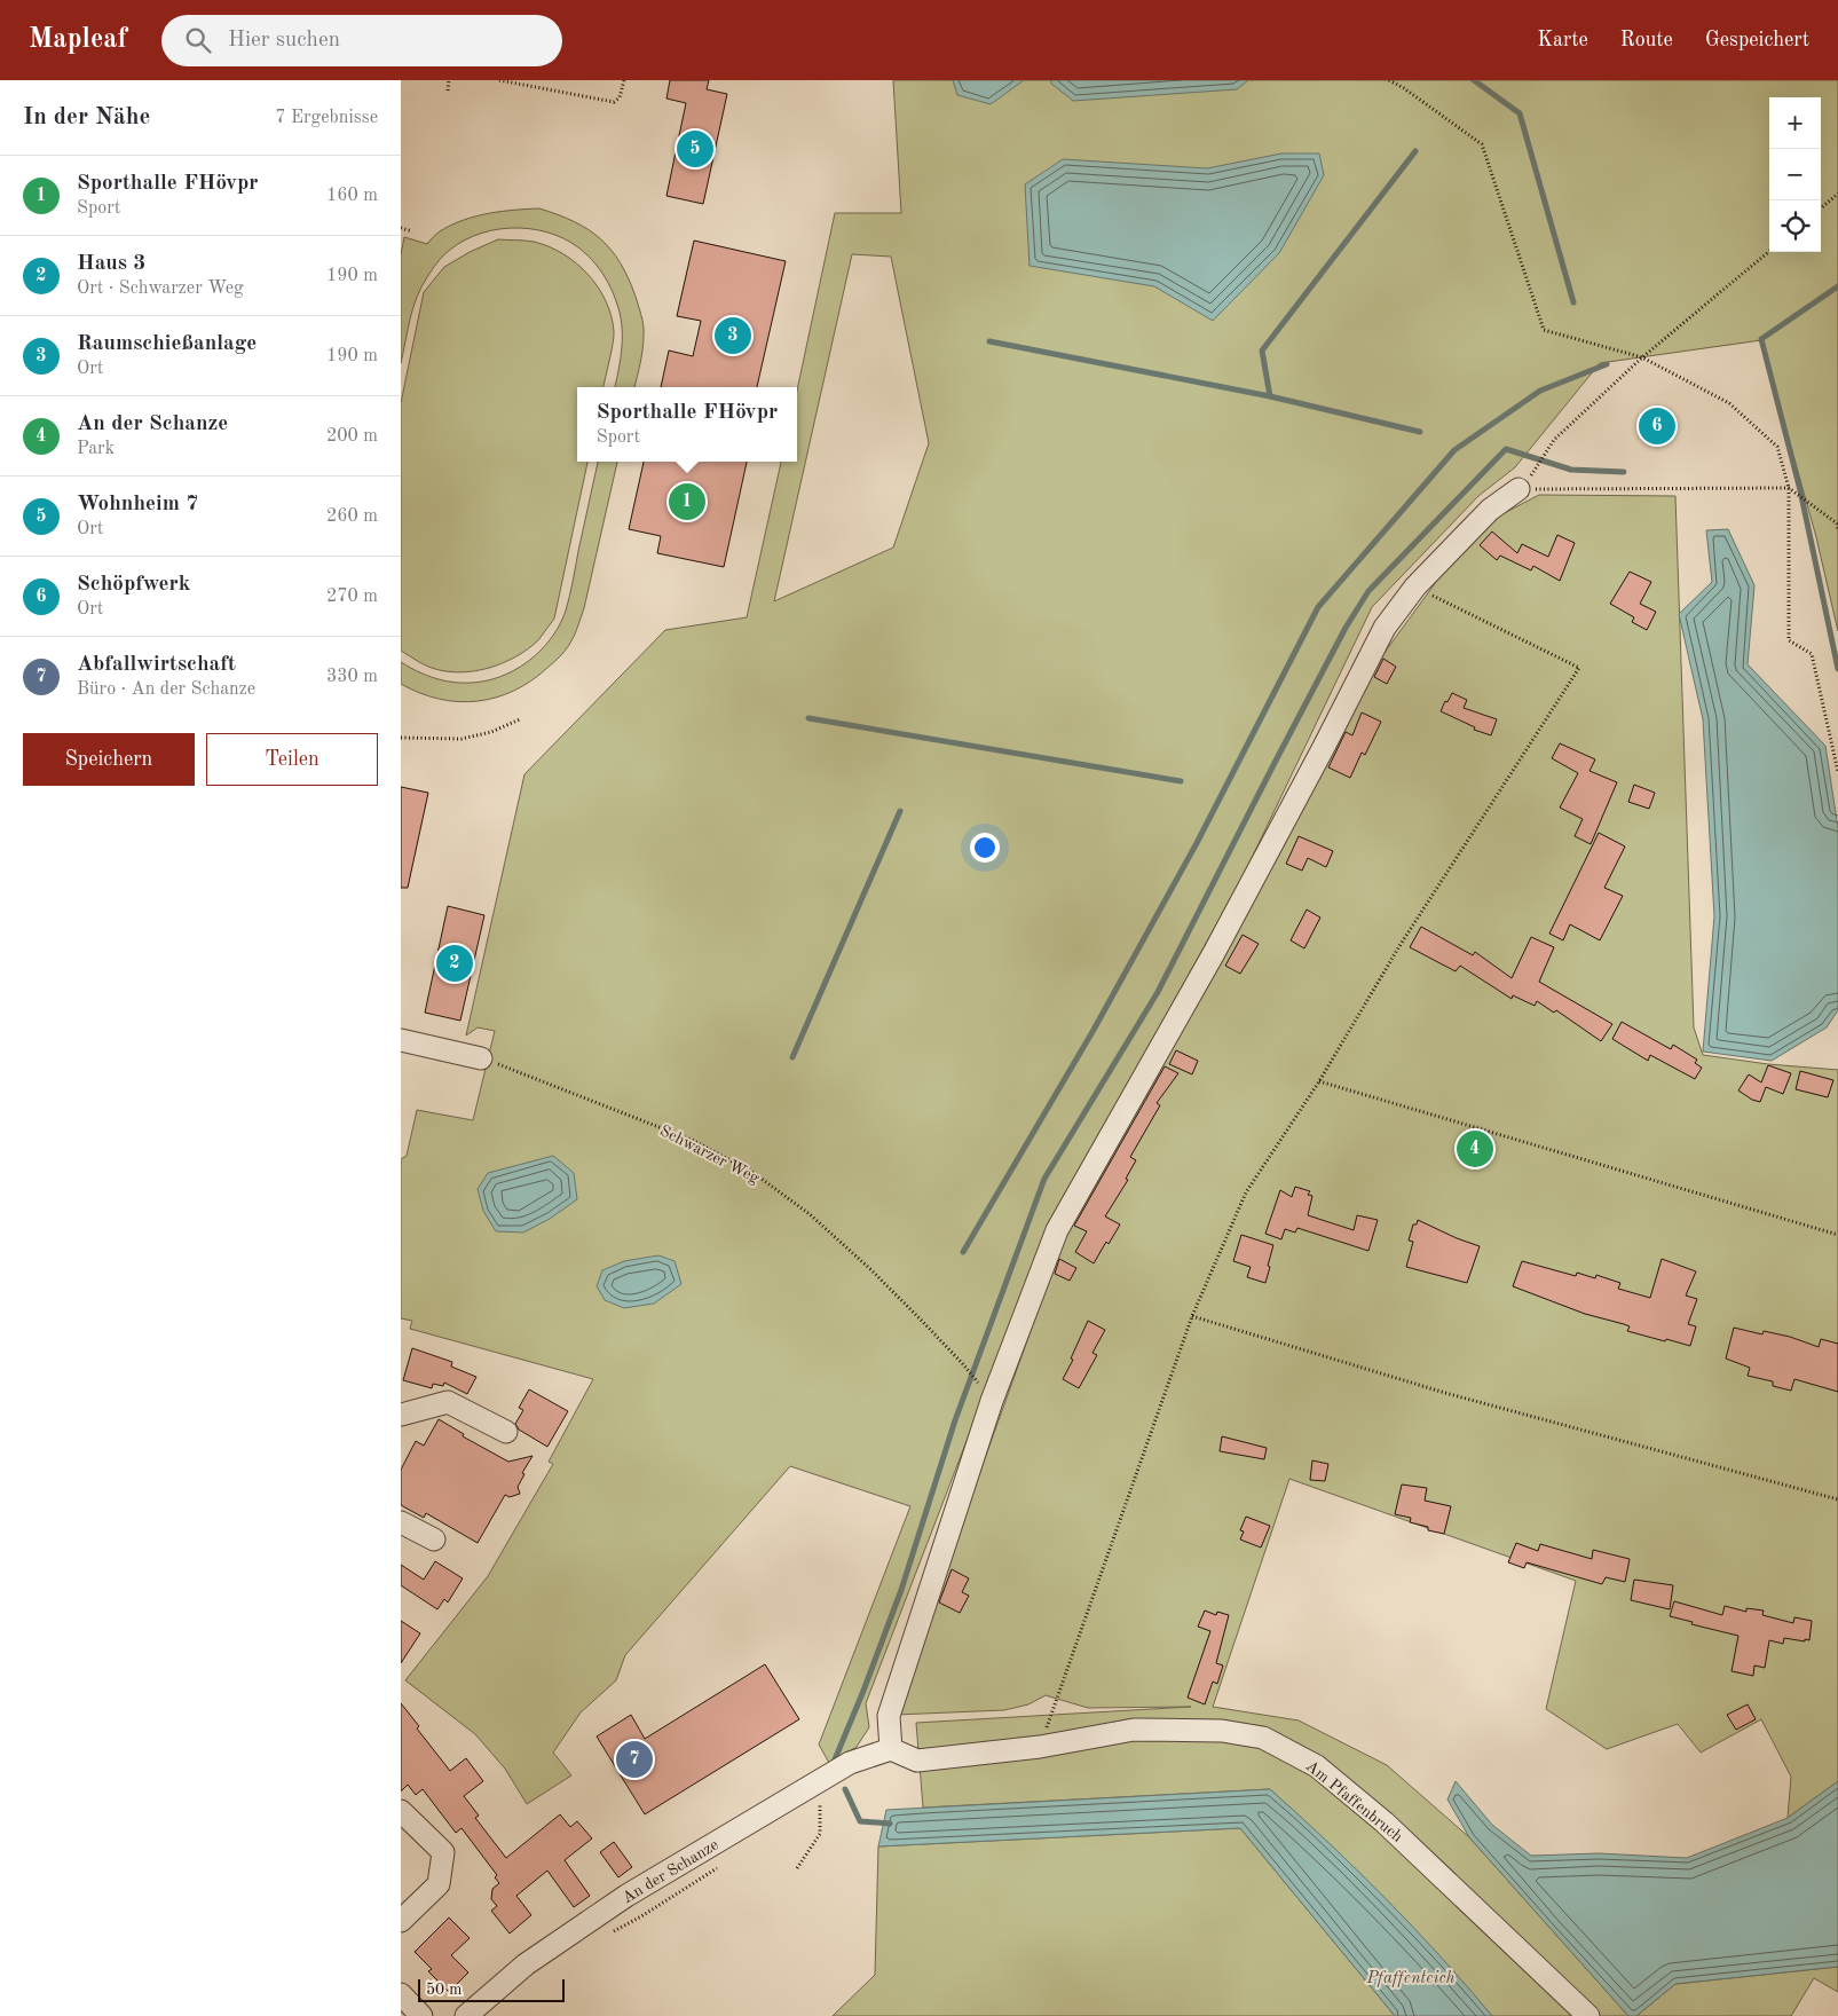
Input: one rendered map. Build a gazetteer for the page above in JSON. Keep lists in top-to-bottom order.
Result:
{
  "streets": {
    "street": ["Am Pfaffenbruch", "An der Schanze"],
    "path": ["Schwarzer Weg"]
  },
  "crossings": [
    ["Am Pfaffenbruch", "An der Schanze"]
  ],
  "water": ["Pfaffenteich"],
  "scale_bar": "50 m",
  "page": {
    "header": "Mapleaf",
    "search": "Hier suchen",
    "nav": ["Karte", "Route", "Gespeichert"],
    "heading": ["In der Nähe", "7 Ergebnisse"],
    "map_buttons": ["+", "−"],
    "pins": [
      "5",
      "3",
      "6",
      "1",
      "2",
      "4",
      "7"
    ],
    "list": [
      {
        "mark": "1",
        "name": "Sporthalle FHövpr",
        "note": "Sport",
        "value": "160 m"
      },
      {
        "mark": "2",
        "name": "Haus 3",
        "note": "Ort · Schwarzer Weg",
        "value": "190 m"
      },
      {
        "mark": "3",
        "name": "Raumschießanlage",
        "note": "Ort",
        "value": "190 m"
      },
      {
        "mark": "4",
        "name": "An der Schanze",
        "note": "Park",
        "value": "200 m"
      },
      {
        "mark": "5",
        "name": "Wohnheim 7",
        "note": "Ort",
        "value": "260 m"
      },
      {
        "mark": "6",
        "name": "Schöpfwerk",
        "note": "Ort",
        "value": "270 m"
      },
      {
        "mark": "7",
        "name": "Abfallwirtschaft",
        "note": "Büro · An der Schanze",
        "value": "330 m"
      }
    ],
    "popup": ["Sporthalle FHövpr", "Sport"],
    "buttons": ["Speichern", "Teilen"],
    "scale": "50 m"
  }
}
